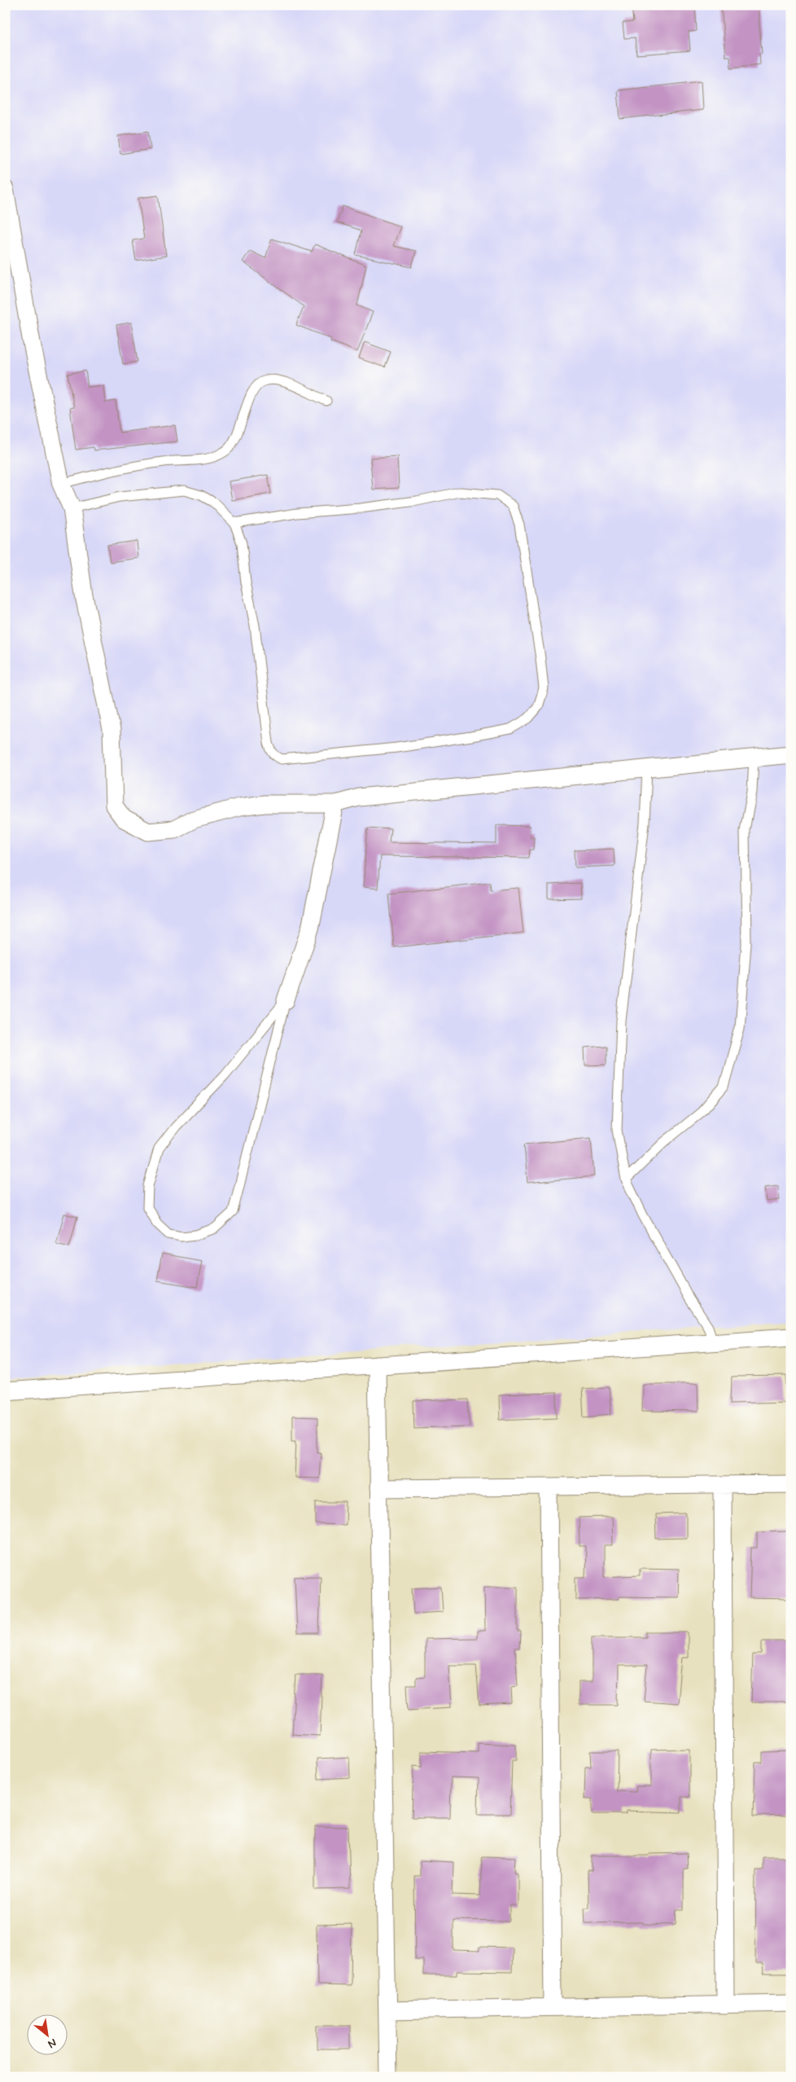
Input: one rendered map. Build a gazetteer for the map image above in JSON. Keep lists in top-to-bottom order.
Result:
{
  "north": "bottom right"
}
